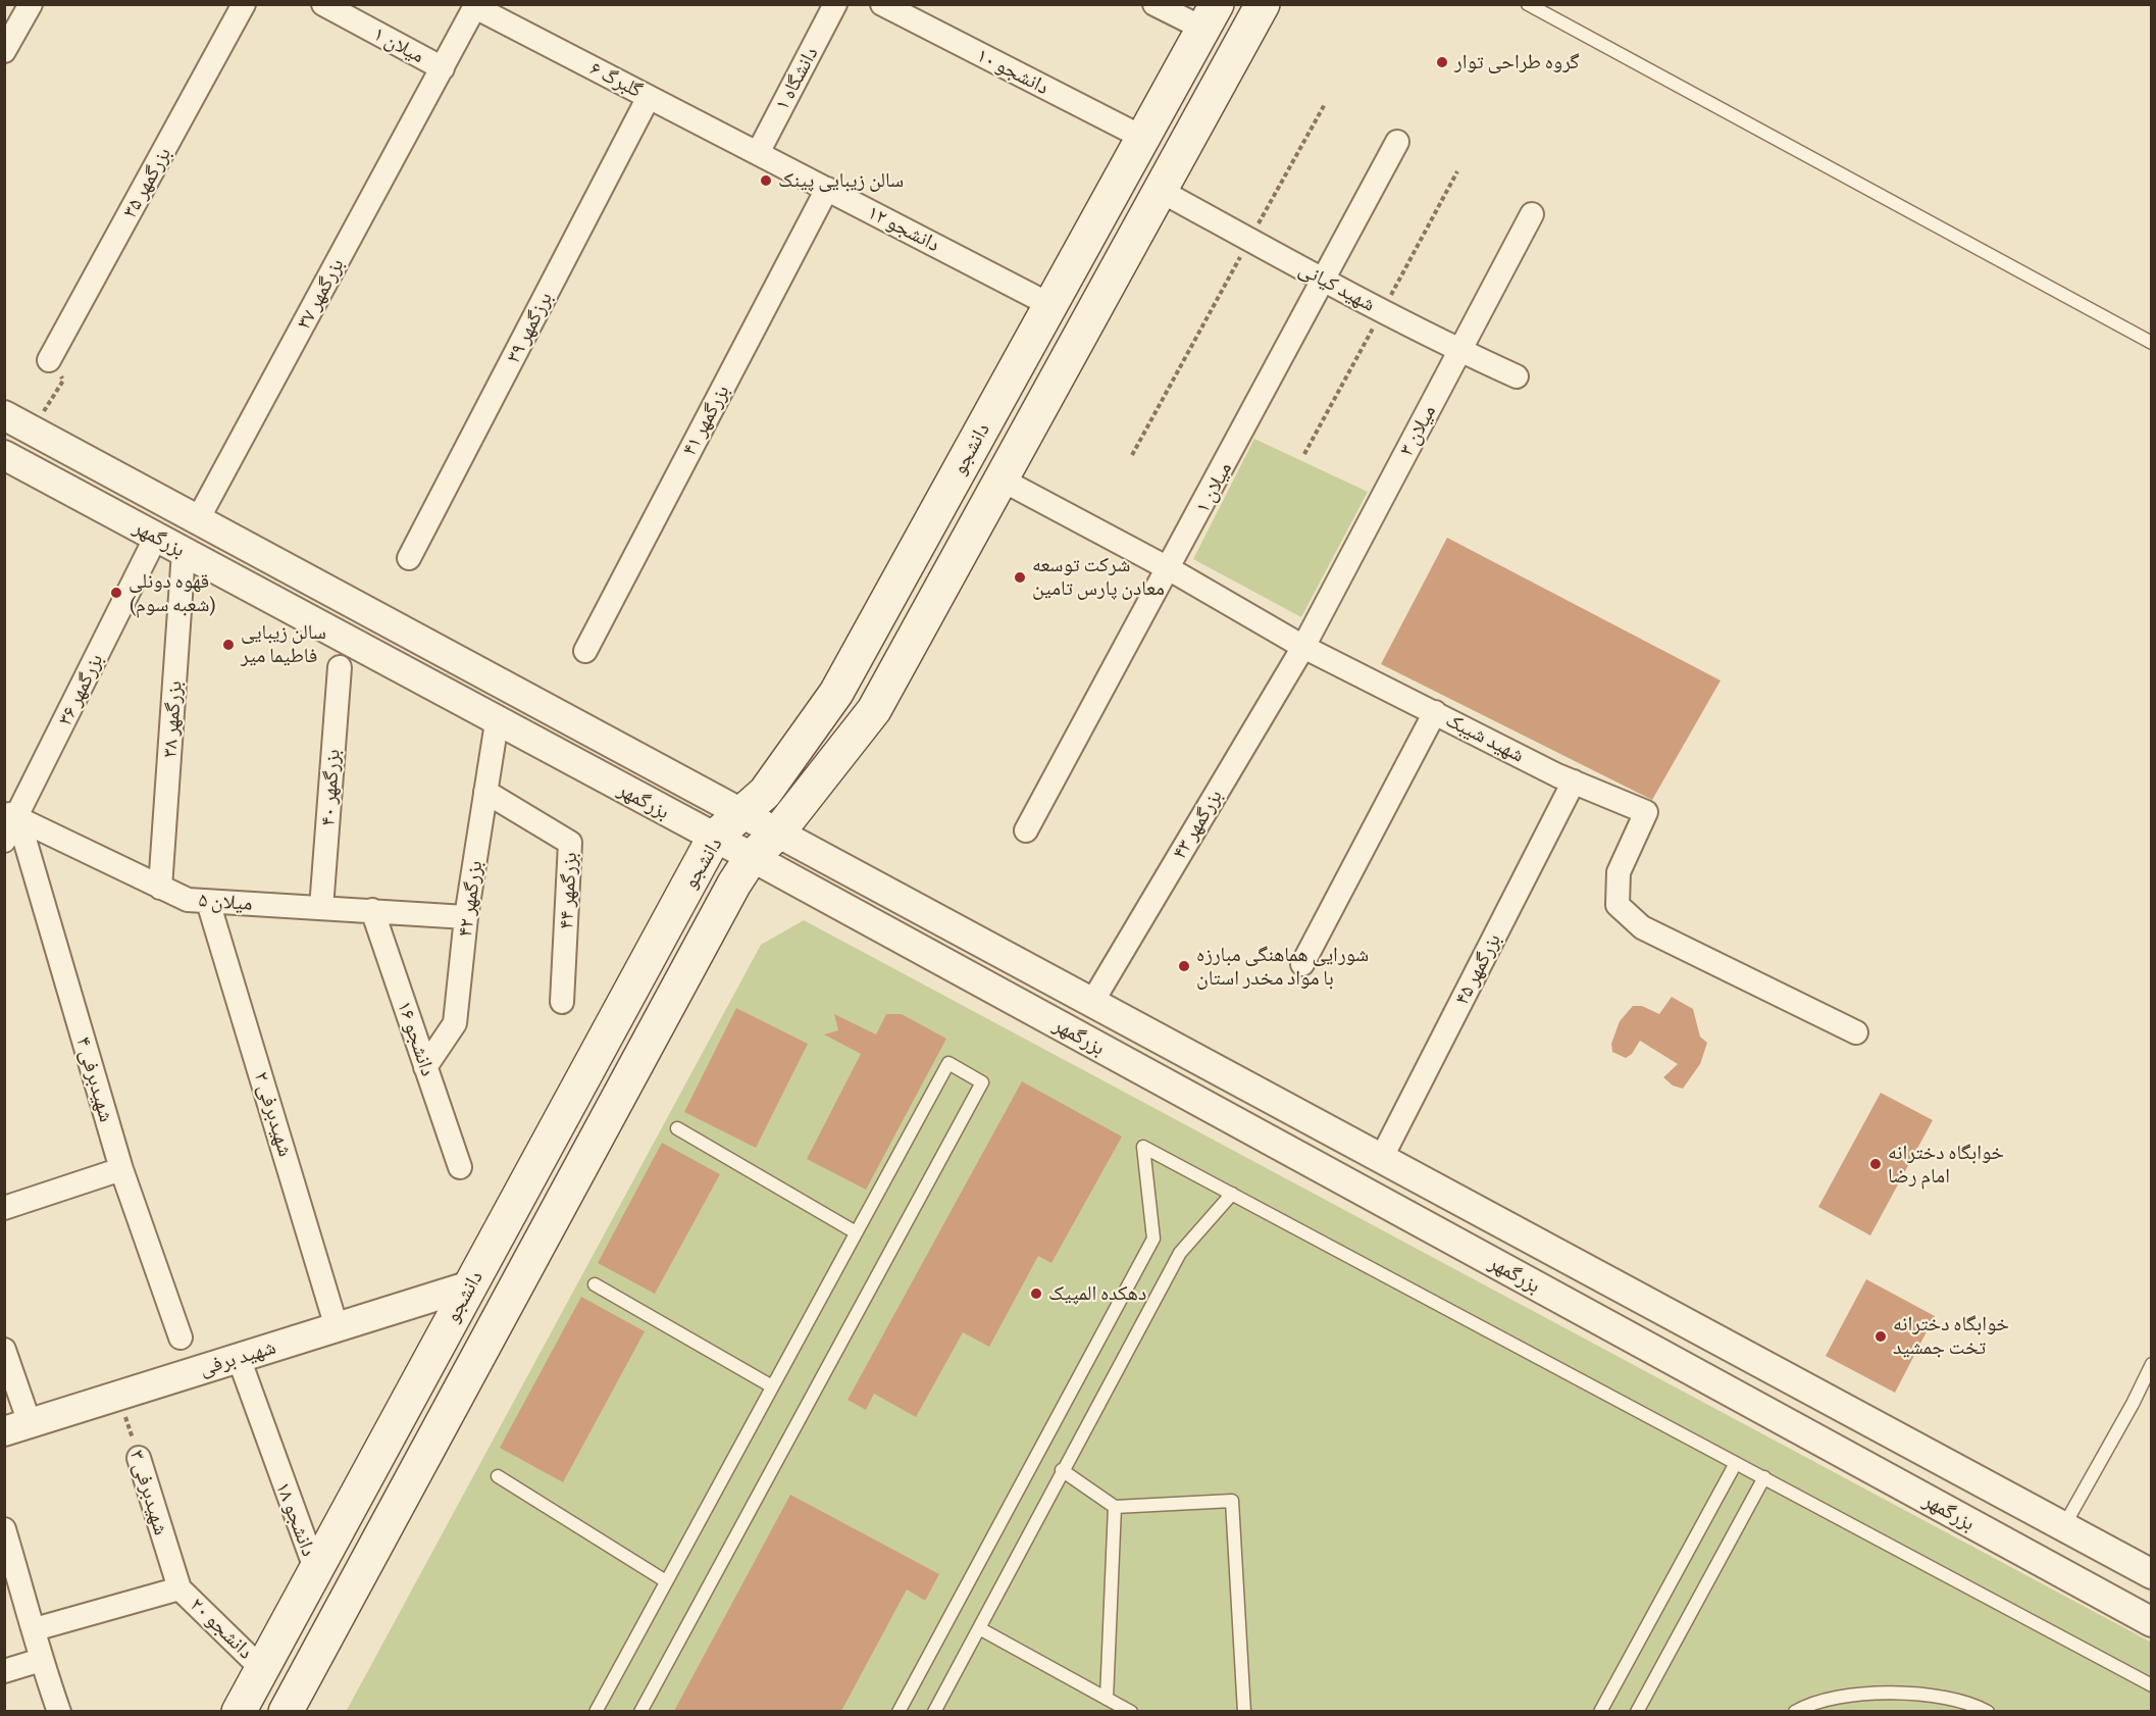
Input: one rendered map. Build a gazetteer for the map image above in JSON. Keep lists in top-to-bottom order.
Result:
{
  "streets": {
    "main road": ["دانشجو"],
    "street": [
      "میلان ۱",
      "دانشجو ۱۰",
      "دانشگاه ۱",
      "گلبرگ ۶",
      "بزرگمهر ۳۵",
      "دانشجو ۱۲",
      "شهید کیانی",
      "بزرگمهر ۳۷",
      "برزگمهر ۳۹",
      "بزرگمهر ۴۱",
      "میلان ۳",
      "بزرگمهر",
      "بزرگمهر ۳۶",
      "بزرگمهر ۳۸",
      "شهید شیبک",
      "بزرگمهر ۴۰",
      "بزرگمهر ۴۳",
      "بزرگمهر ۴۴",
      "بزرگمهر ۴۲",
      "میلان ۵",
      "بزرگمهر ۴۵",
      "دانشجو ۱۶",
      "شهیدبرفی ۴",
      "شهیدبرفی ۲",
      "شهید برفی",
      "شهیدبرفی ۳",
      "دانشجو ۱۸",
      "دانشجو ۲۰"
    ]
  },
  "crossings": [
    ["میلان ۱", "شهید کیانی"],
    ["میلان ۱", "بزرگمهر ۳۷"],
    ["میلان ۱", "شهید شیبک"],
    ["دانشجو ۱۰", "دانشجو"],
    ["دانشگاه ۱", "گلبرگ ۶"],
    ["دانشگاه ۱", "دانشجو ۱۲"],
    ["گلبرگ ۶", "دانشجو ۱۲"],
    ["گلبرگ ۶", "بزرگمهر ۳۷"],
    ["گلبرگ ۶", "برزگمهر ۳۹"],
    ["دانشجو ۱۲", "بزرگمهر ۴۱"],
    ["دانشجو ۱۲", "دانشجو"],
    ["شهید کیانی", "میلان ۳"],
    ["شهید کیانی", "دانشجو"],
    ["بزرگمهر ۳۷", "بزرگمهر"],
    ["میلان ۳", "شهید شیبک"],
    ["میلان ۳", "بزرگمهر ۴۳"],
    ["دانشجو", "بزرگمهر"],
    ["دانشجو", "شهید شیبک"],
    ["دانشجو", "شهید برفی"],
    ["دانشجو", "دانشجو ۱۸"],
    ["دانشجو", "دانشجو ۲۰"],
    ["بزرگمهر", "بزرگمهر ۳۶"],
    ["بزرگمهر", "بزرگمهر ۳۸"],
    ["بزرگمهر", "بزرگمهر ۴۳"],
    ["بزرگمهر", "بزرگمهر ۴۲"],
    ["بزرگمهر", "بزرگمهر ۴۵"],
    ["بزرگمهر ۳۶", "میلان ۵"],
    ["بزرگمهر ۳۶", "شهیدبرفی ۴"],
    ["بزرگمهر ۳۸", "میلان ۵"],
    ["شهید شیبک", "بزرگمهر ۴۳"],
    ["شهید شیبک", "بزرگمهر ۴۵"],
    ["بزرگمهر ۴۰", "میلان ۵"],
    ["بزرگمهر ۴۴", "بزرگمهر ۴۲"],
    ["بزرگمهر ۴۲", "میلان ۵"],
    ["بزرگمهر ۴۲", "دانشجو ۱۶"],
    ["میلان ۵", "دانشجو ۱۶"],
    ["میلان ۵", "شهیدبرفی ۴"],
    ["میلان ۵", "شهیدبرفی ۲"],
    ["شهیدبرفی ۲", "شهید برفی"],
    ["شهید برفی", "شهیدبرفی ۳"],
    ["شهید برفی", "دانشجو ۱۸"],
    ["شهیدبرفی ۳", "دانشجو ۲۰"]
  ],
  "places": [
    "گروه طراحی توار",
    "سالن زیبایی پینک",
    "شرکت توسعه معادن پارس تامین",
    "قهوه دونلی (شعبه سوم)",
    "سالن زیبایی فاطیما میر",
    "شورایی هماهنگی مبارزه با مواد مخدر استان",
    "خوابگاه دخترانه امام رضا",
    "دهکده المپیک",
    "خوابگاه دخترانه تخت جمشید"
  ]
}
